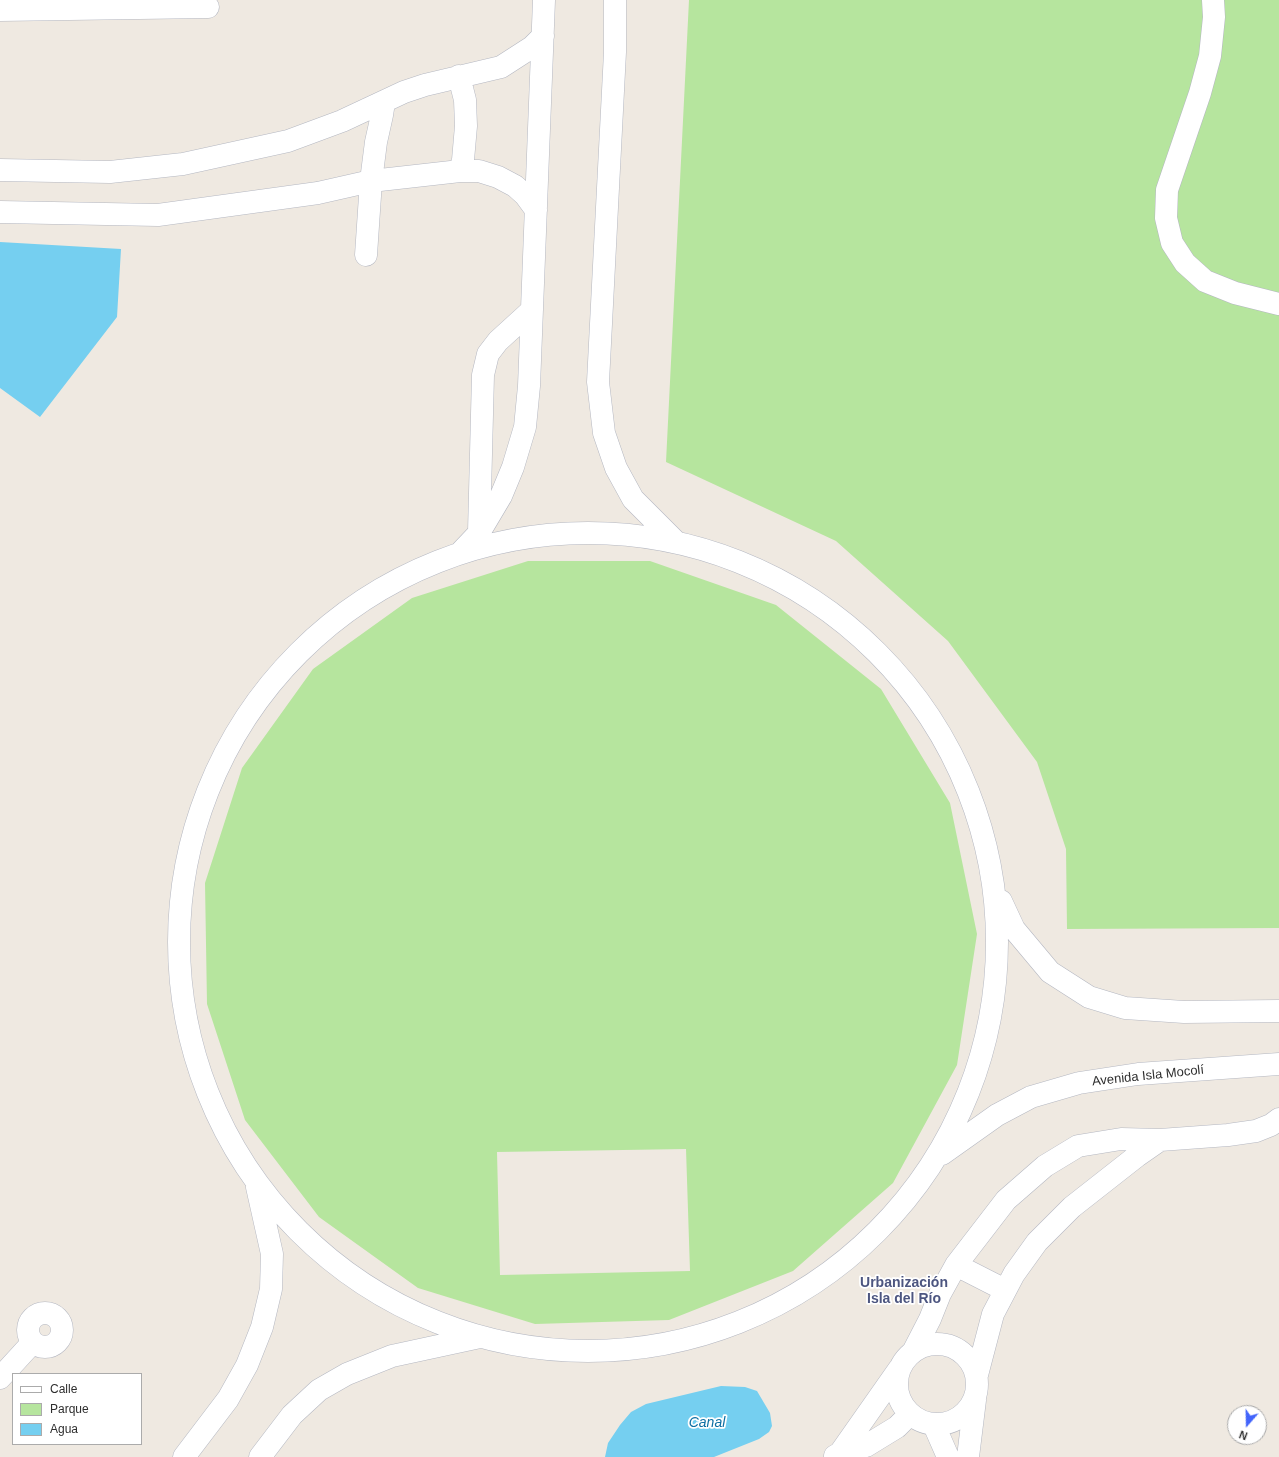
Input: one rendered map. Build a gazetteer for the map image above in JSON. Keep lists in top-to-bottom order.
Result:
{
  "streets": {
    "street": ["Avenida Isla Mocolí"]
  },
  "districts": ["Urbanización Isla del Río"],
  "water": ["Canal"],
  "legend": ["Calle", "Parque", "Agua"],
  "north": "bottom"
}
